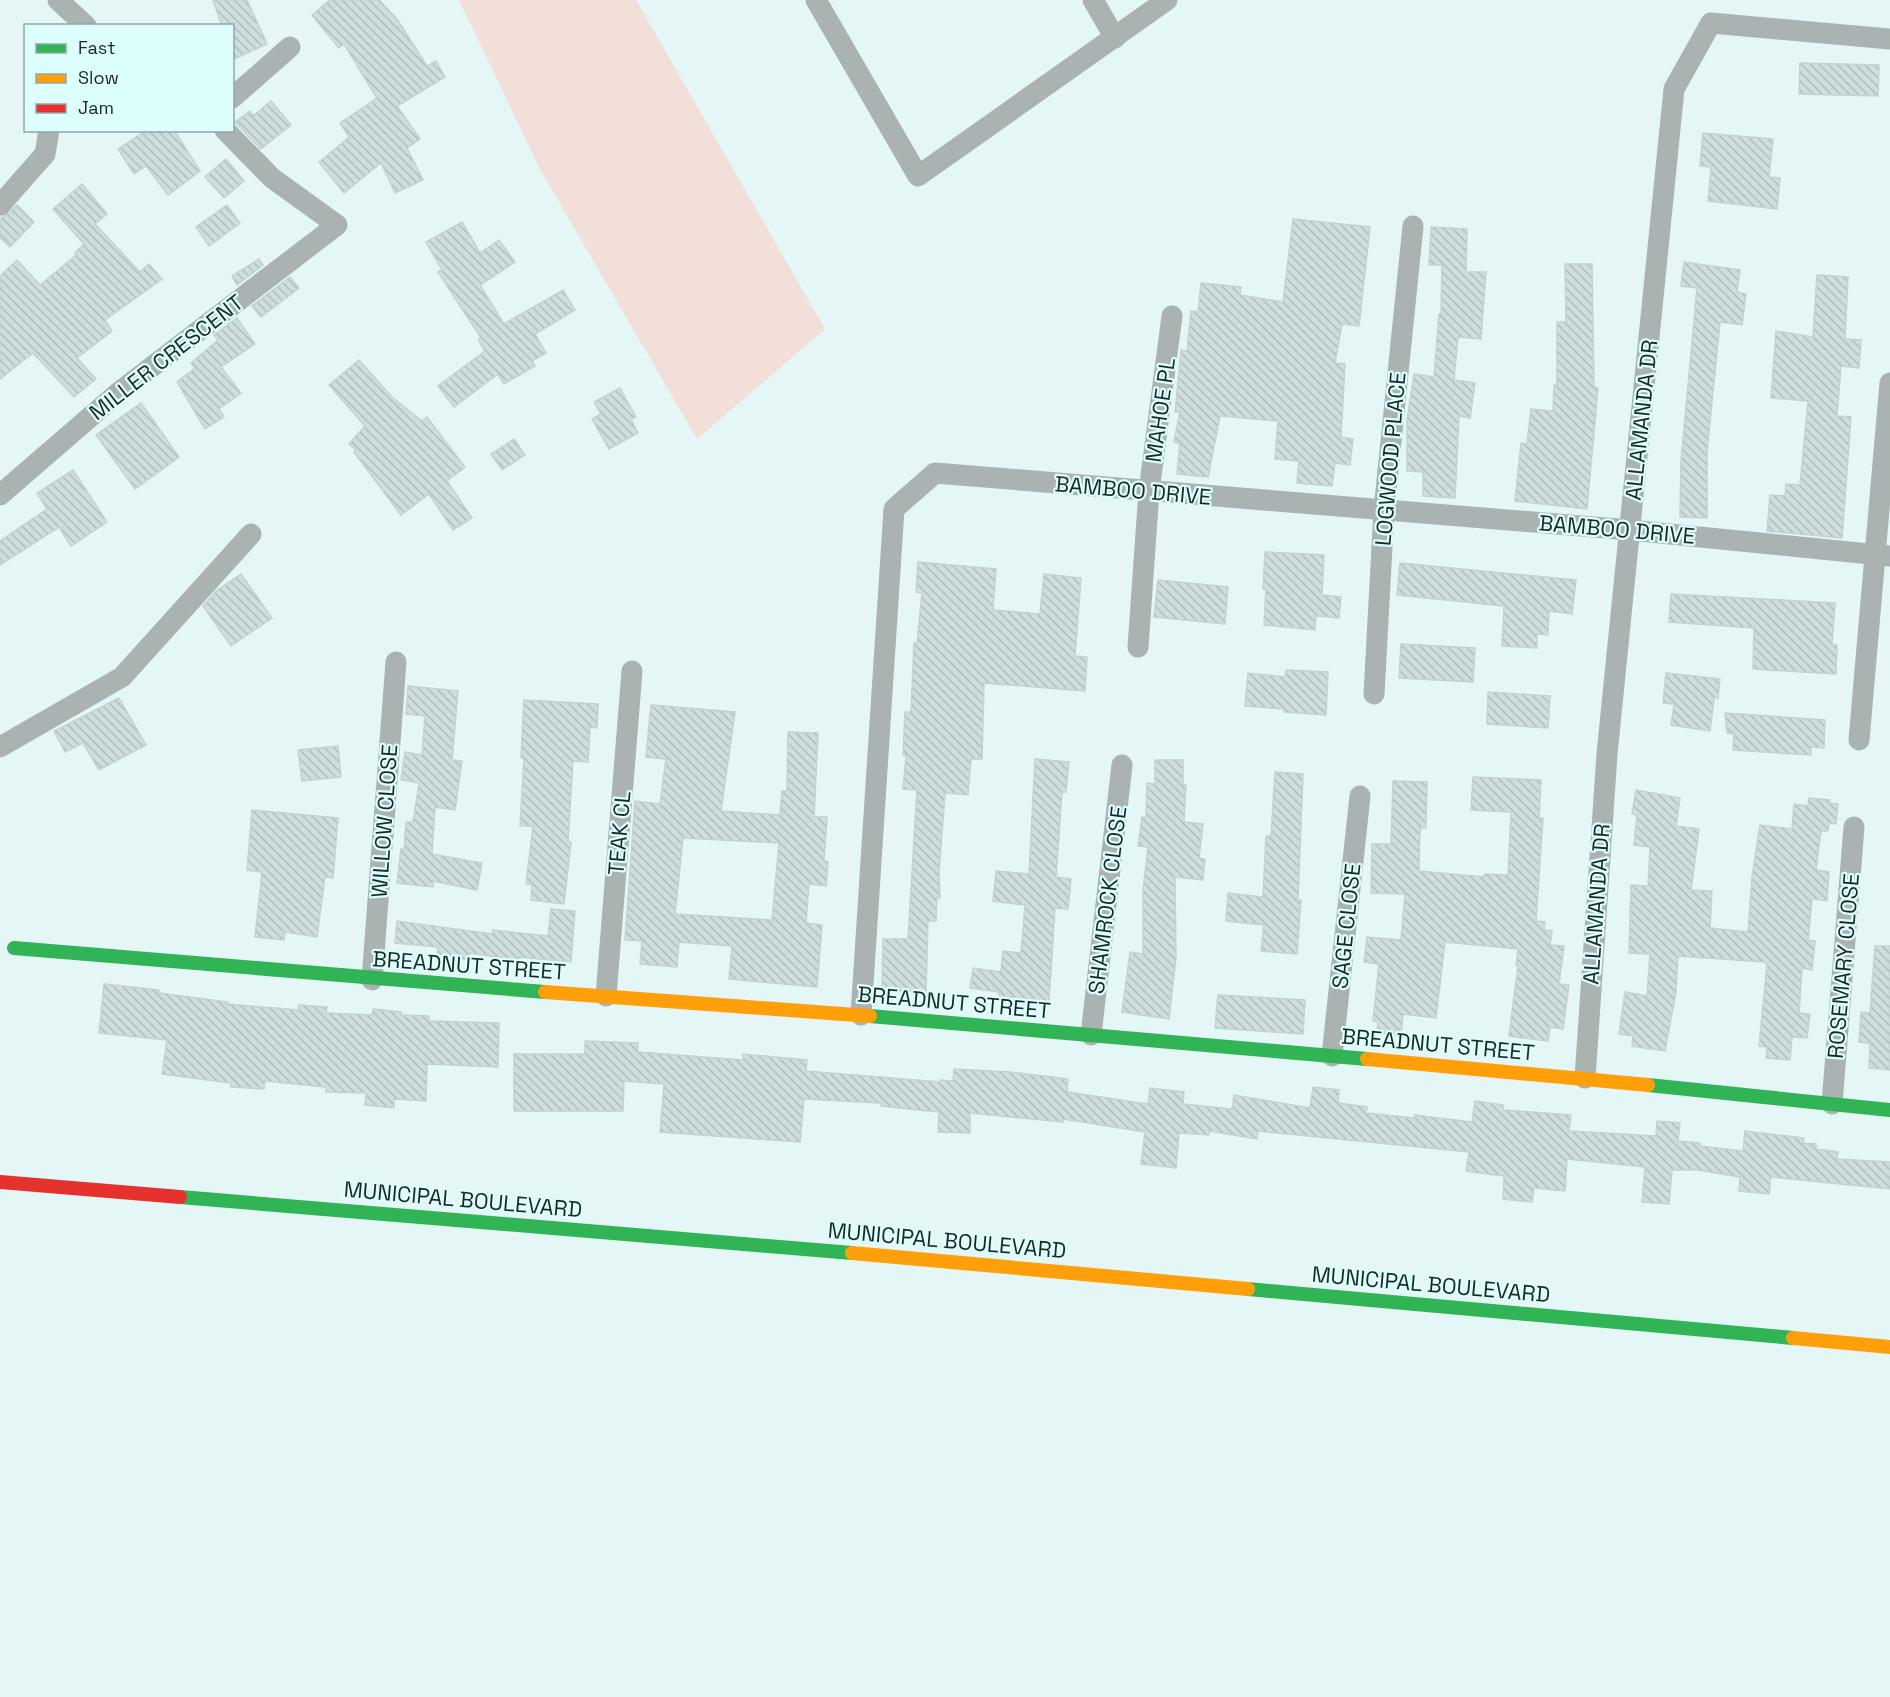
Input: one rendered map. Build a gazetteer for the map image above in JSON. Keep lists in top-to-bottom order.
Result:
{
  "streets": {
    "street": [
      "MILLER CRESCENT",
      "MAHOE PL",
      "ALLAMANDA DR",
      "LOGWOOD PLACE",
      "BAMBOO DRIVE",
      "WILLOW CLOSE",
      "TEAK CL",
      "SHAMROCK CLOSE",
      "SAGE CLOSE",
      "BREADNUT STREET",
      "ROSEMARY CLOSE",
      "MUNICIPAL BOULEVARD"
    ]
  },
  "crossings": [
    ["MAHOE PL", "BAMBOO DRIVE"],
    ["ALLAMANDA DR", "BAMBOO DRIVE"],
    ["ALLAMANDA DR", "BREADNUT STREET"],
    ["LOGWOOD PLACE", "BAMBOO DRIVE"],
    ["BAMBOO DRIVE", "BREADNUT STREET"],
    ["WILLOW CLOSE", "BREADNUT STREET"],
    ["TEAK CL", "BREADNUT STREET"],
    ["SHAMROCK CLOSE", "BREADNUT STREET"],
    ["SAGE CLOSE", "BREADNUT STREET"],
    ["BREADNUT STREET", "ROSEMARY CLOSE"]
  ],
  "legend": ["Fast", "Slow", "Jam"]
}
